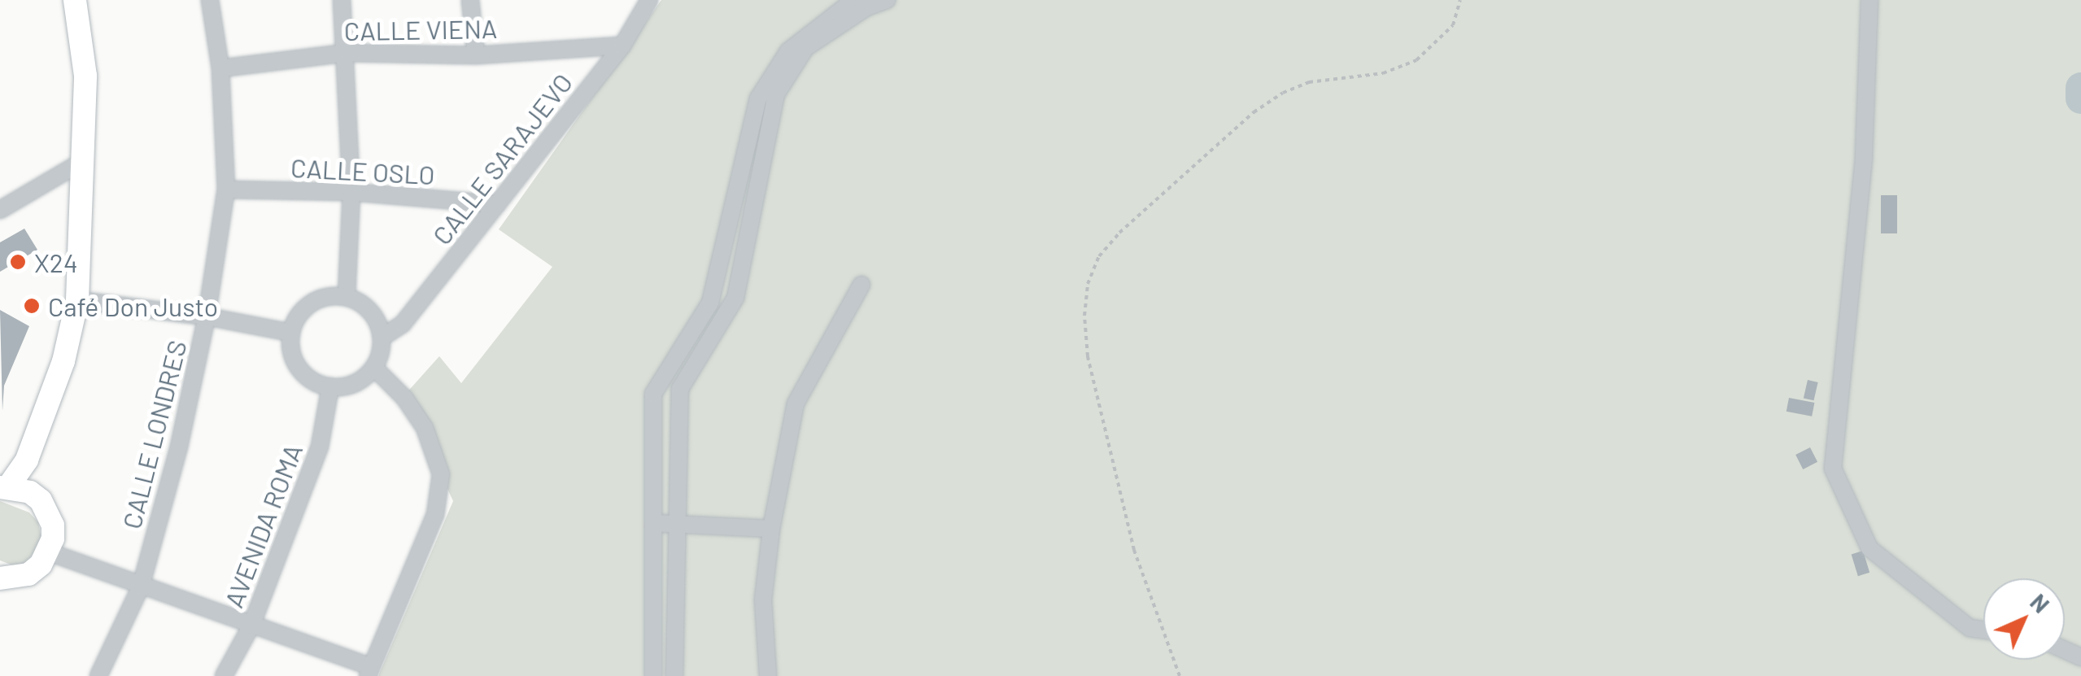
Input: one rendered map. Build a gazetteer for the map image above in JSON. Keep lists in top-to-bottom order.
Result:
{
  "streets": {
    "street": [
      "CALLE VIENA",
      "CALLE SARAJEVO",
      "CALLE OSLO",
      "CALLE LONDRES",
      "AVENIDA ROMA"
    ]
  },
  "crossings": [
    ["CALLE VIENA", "CALLE SARAJEVO"],
    ["CALLE VIENA", "CALLE LONDRES"],
    ["CALLE SARAJEVO", "CALLE OSLO"],
    ["CALLE SARAJEVO", "AVENIDA ROMA"],
    ["CALLE OSLO", "CALLE LONDRES"]
  ],
  "places": ["X24", "Café Don Justo"],
  "north": "top right"
}
